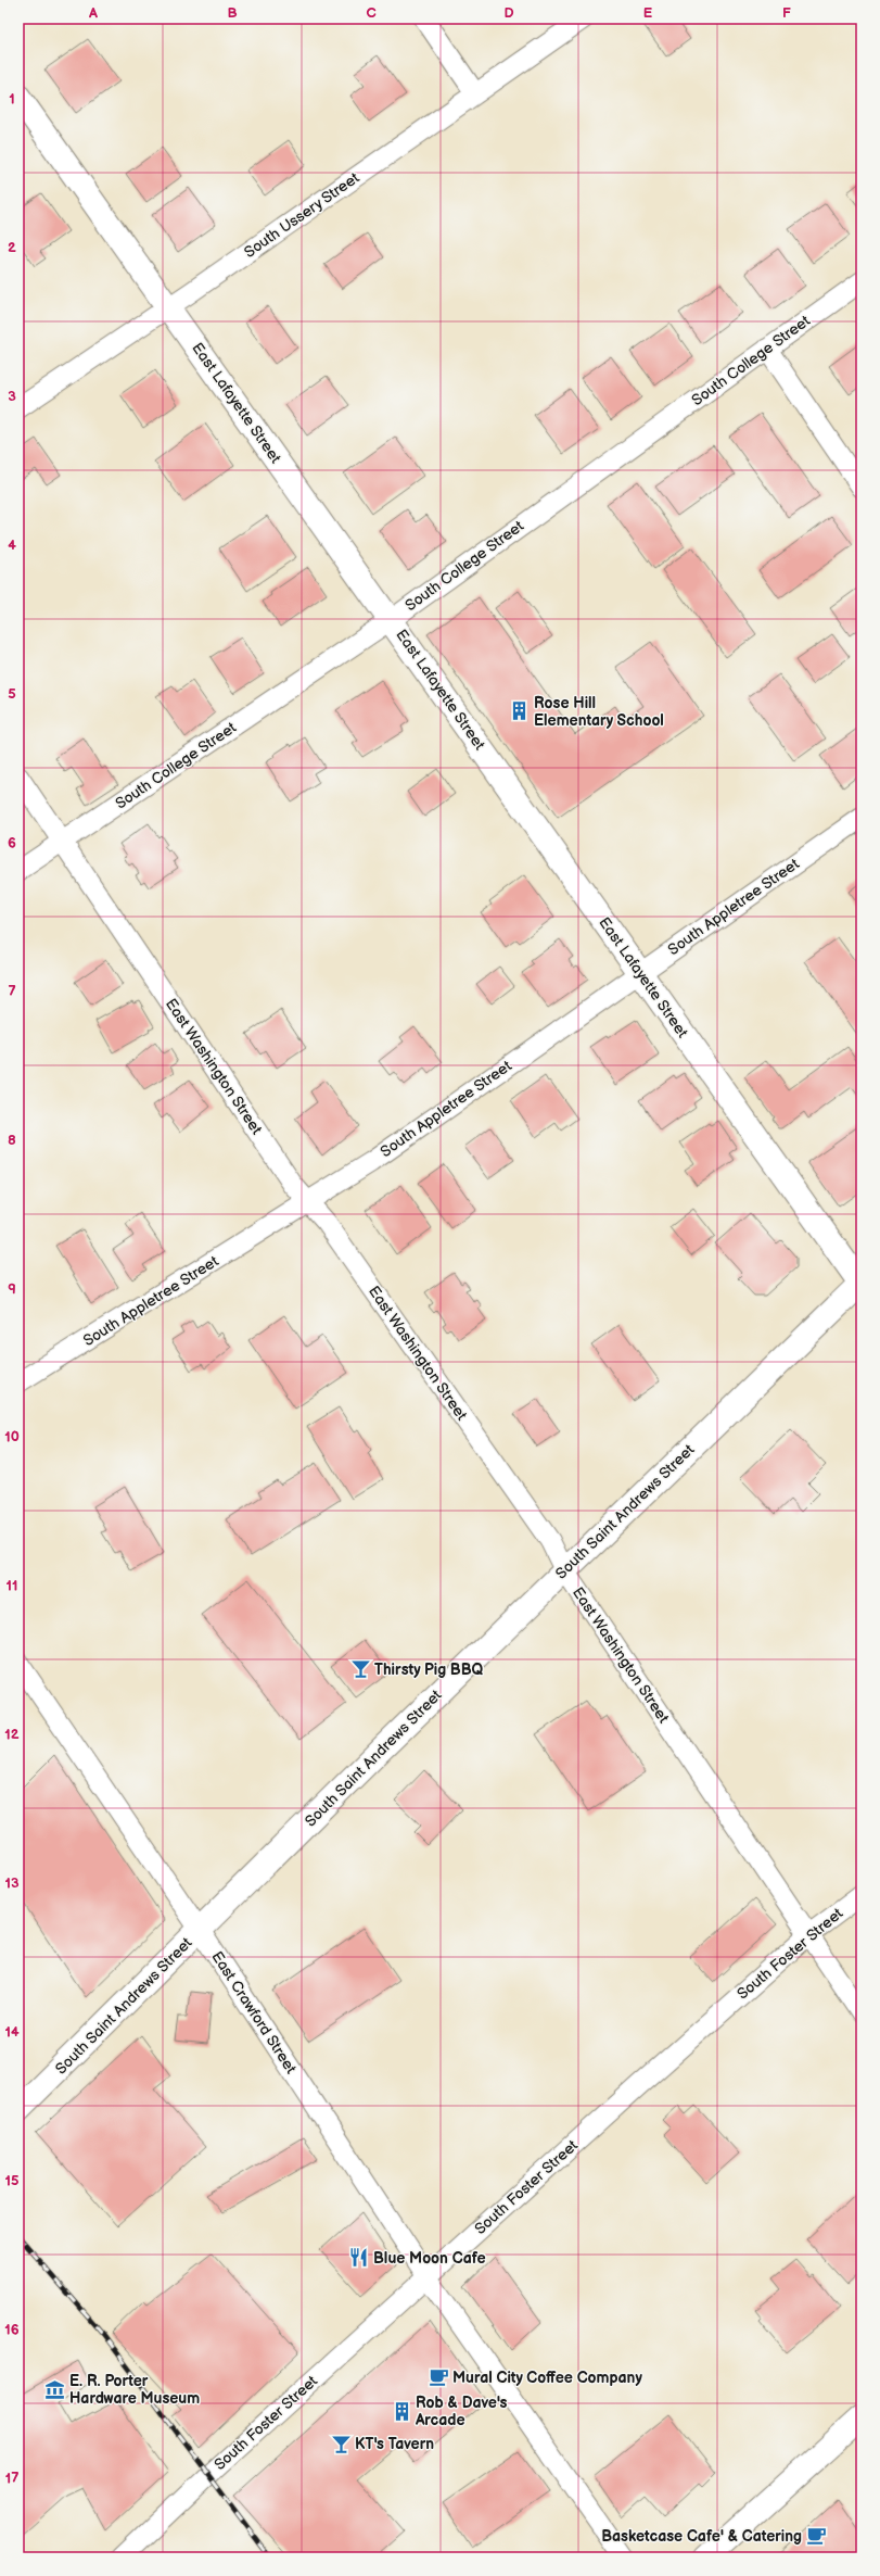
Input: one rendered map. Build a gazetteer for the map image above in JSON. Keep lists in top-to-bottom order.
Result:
{
  "streets": {
    "street": [
      "South Ussery Street",
      "South College Street",
      "East Lafayette Street",
      "South Appletree Street",
      "East Washington Street",
      "South Saint Andrews Street",
      "South Foster Street",
      "East Crawford Street"
    ]
  },
  "crossings": [
    ["South Ussery Street", "East Lafayette Street"],
    ["South College Street", "East Lafayette Street"],
    ["South College Street", "East Washington Street"],
    ["East Lafayette Street", "South Appletree Street"],
    ["East Lafayette Street", "South Saint Andrews Street"],
    ["South Appletree Street", "East Washington Street"],
    ["East Washington Street", "South Saint Andrews Street"],
    ["East Washington Street", "South Foster Street"],
    ["South Saint Andrews Street", "East Crawford Street"],
    ["South Foster Street", "East Crawford Street"]
  ],
  "places": {
    "building": ["Rose Hill Elementary School", "Rob & Dave's Arcade"],
    "bar": ["Thirsty Pig BBQ", "KT's Tavern"],
    "restaurant": ["Blue Moon Cafe"],
    "cafe": ["Mural City Coffee Company", "Basketcase Cafe' & Catering"],
    "museum": ["E. R. Porter Hardware Museum"]
  },
  "grid": {
    "columns": [
      "A",
      "B",
      "C",
      "D",
      "E",
      "F"
    ],
    "rows": [
      "1",
      "2",
      "3",
      "4",
      "5",
      "6",
      "7",
      "8",
      "9",
      "10",
      "11",
      "12",
      "13",
      "14",
      "15",
      "16",
      "17"
    ]
  }
}
